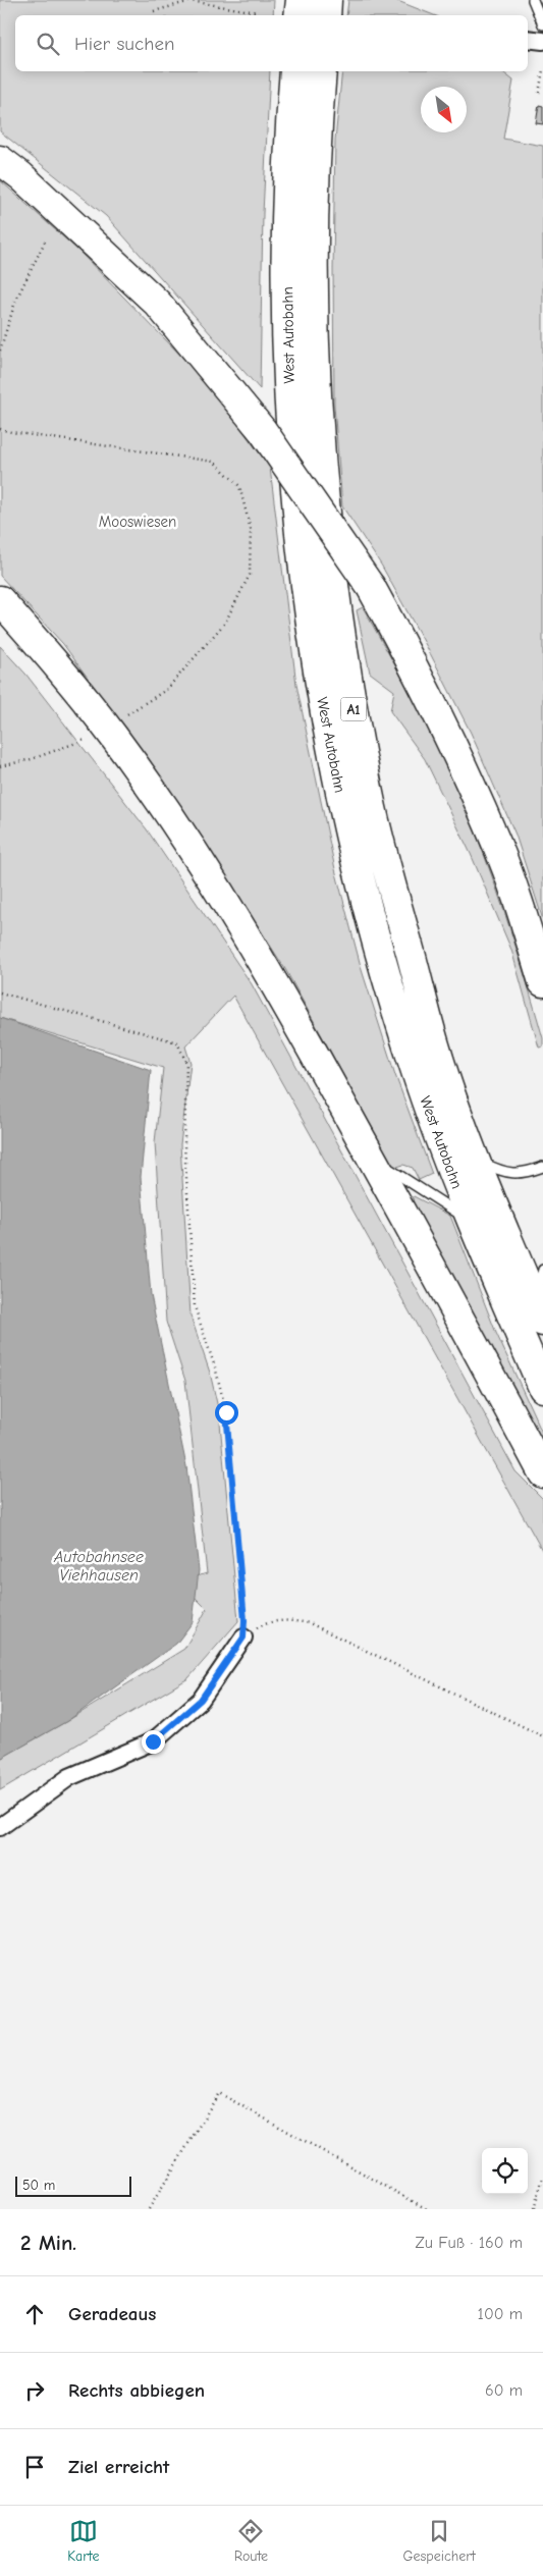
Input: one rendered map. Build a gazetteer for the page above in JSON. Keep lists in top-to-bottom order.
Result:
{
  "streets": {
    "highway": ["West Autobahn", "A1"]
  },
  "water": ["Autobahnsee Viehhausen"],
  "parks": ["Mooswiesen"],
  "scale_bar": "50 m",
  "north": "bottom right",
  "page": {
    "search": "Hier suchen",
    "scale": "50 m",
    "heading": ["2 Min.", "Zu Fuß · 160 m"],
    "list": [
      ["Geradeaus", "100 m"],
      ["Rechts abbiegen", "60 m"],
      "Ziel erreicht"
    ],
    "nav": ["Karte", "Route", "Gespeichert"]
  }
}
